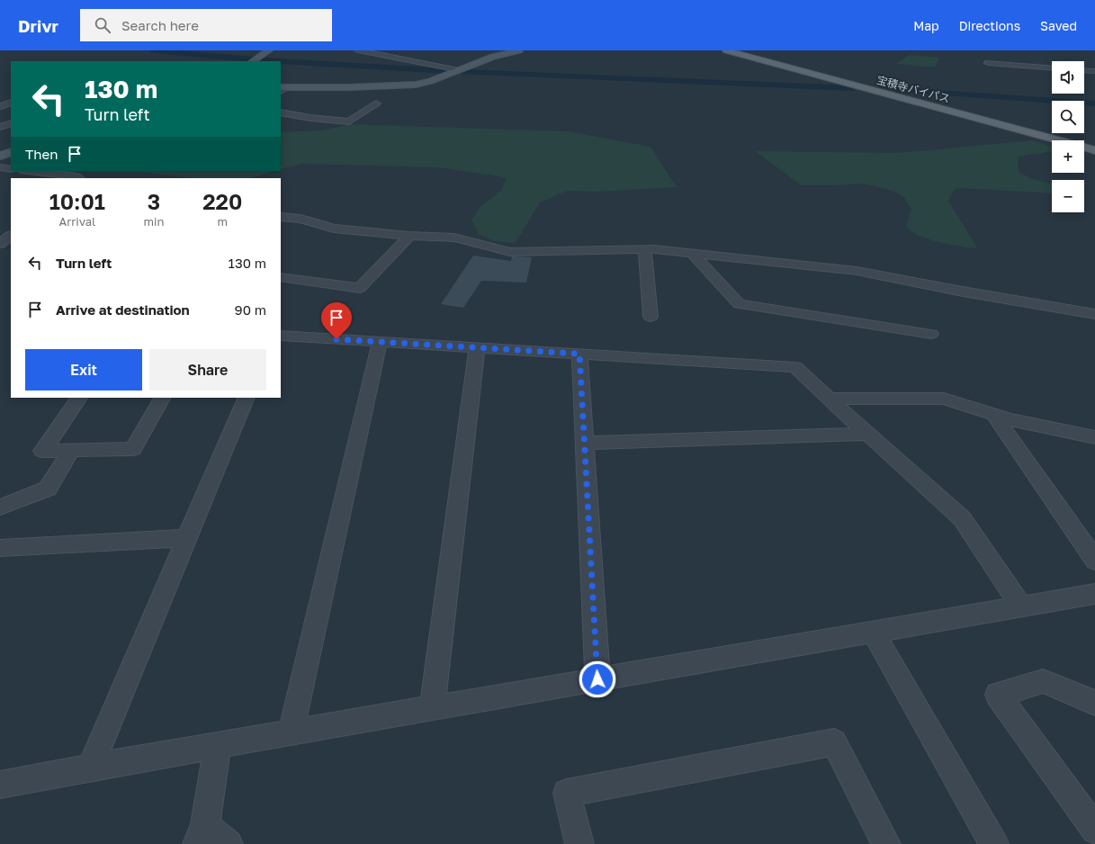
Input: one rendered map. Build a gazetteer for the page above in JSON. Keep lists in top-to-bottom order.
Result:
{
  "streets": {
    "main road": ["宝積寺バイパス"]
  },
  "page": {
    "header": "Drivr",
    "search": "Search here",
    "nav": ["Map", "Directions", "Saved"],
    "map_buttons": ["+", "−"],
    "turn": ["130 m", "Turn left"],
    "then": "Then",
    "eta": [
      "10:01",
      "Arrival",
      "3",
      "min",
      "220",
      "m"
    ],
    "list": [
      {
        "name": "Turn left",
        "value": "130 m"
      },
      {
        "name": "Arrive at destination",
        "value": "90 m"
      }
    ],
    "buttons": ["Exit", "Share"]
  }
}
